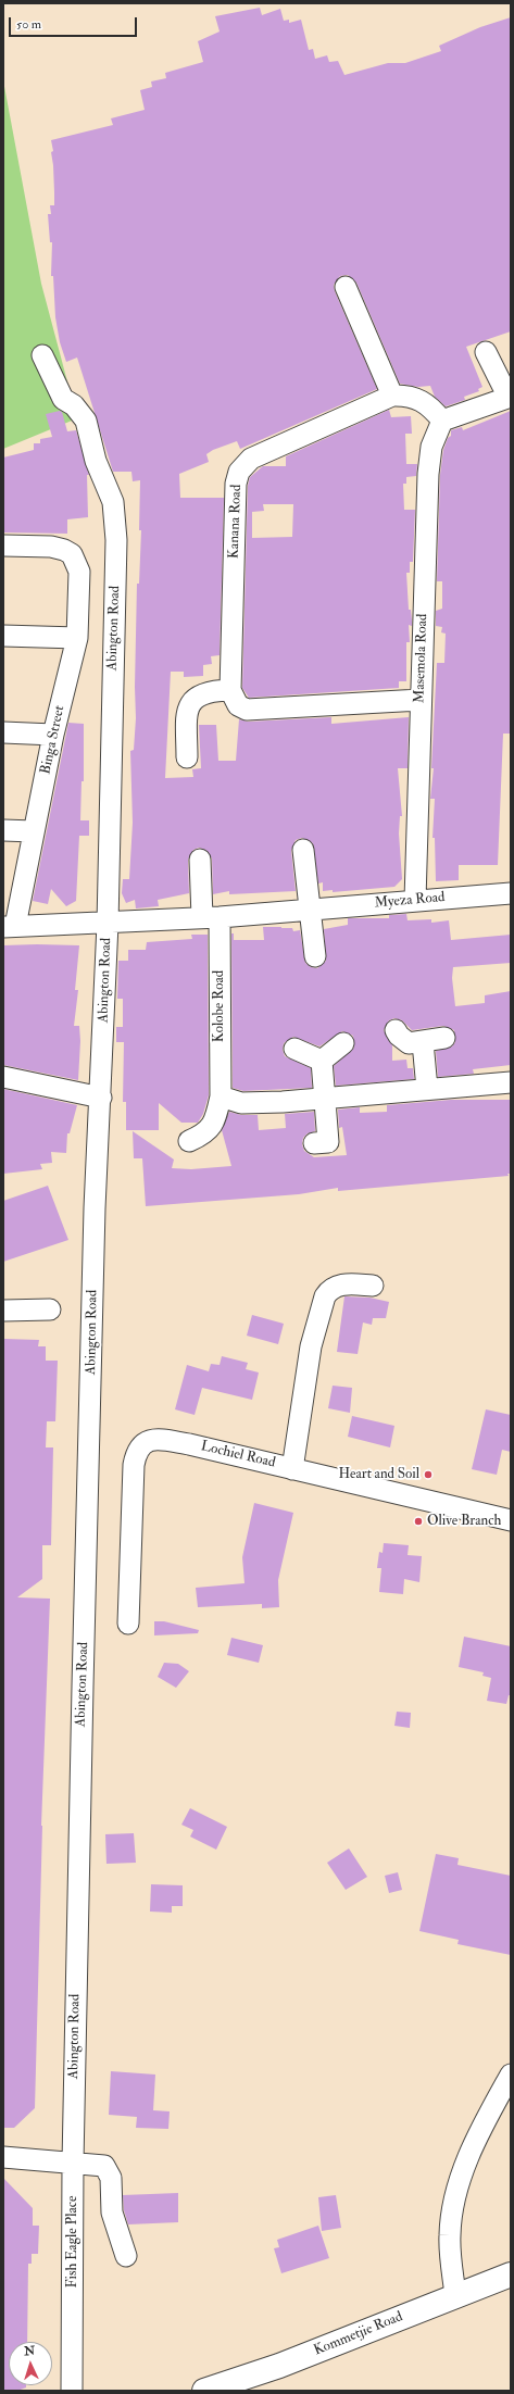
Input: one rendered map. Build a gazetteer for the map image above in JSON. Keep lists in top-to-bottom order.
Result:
{
  "streets": {
    "main road": ["Kommetjie Road"],
    "street": [
      "Kanana Road",
      "Abington Road",
      "Masemola Road",
      "Binga Street",
      "Myeza Road",
      "Kolobe Road",
      "Lochiel Road",
      "Fish Eagle Place"
    ]
  },
  "crossings": [
    ["Kanana Road", "Masemola Road"],
    ["Abington Road", "Myeza Road"],
    ["Abington Road", "Fish Eagle Place"],
    ["Masemola Road", "Myeza Road"],
    ["Binga Street", "Myeza Road"],
    ["Myeza Road", "Kolobe Road"]
  ],
  "places": ["Heart and Soil", "Olive Branch"],
  "scale_bar": "50 m",
  "north": "top"
}
